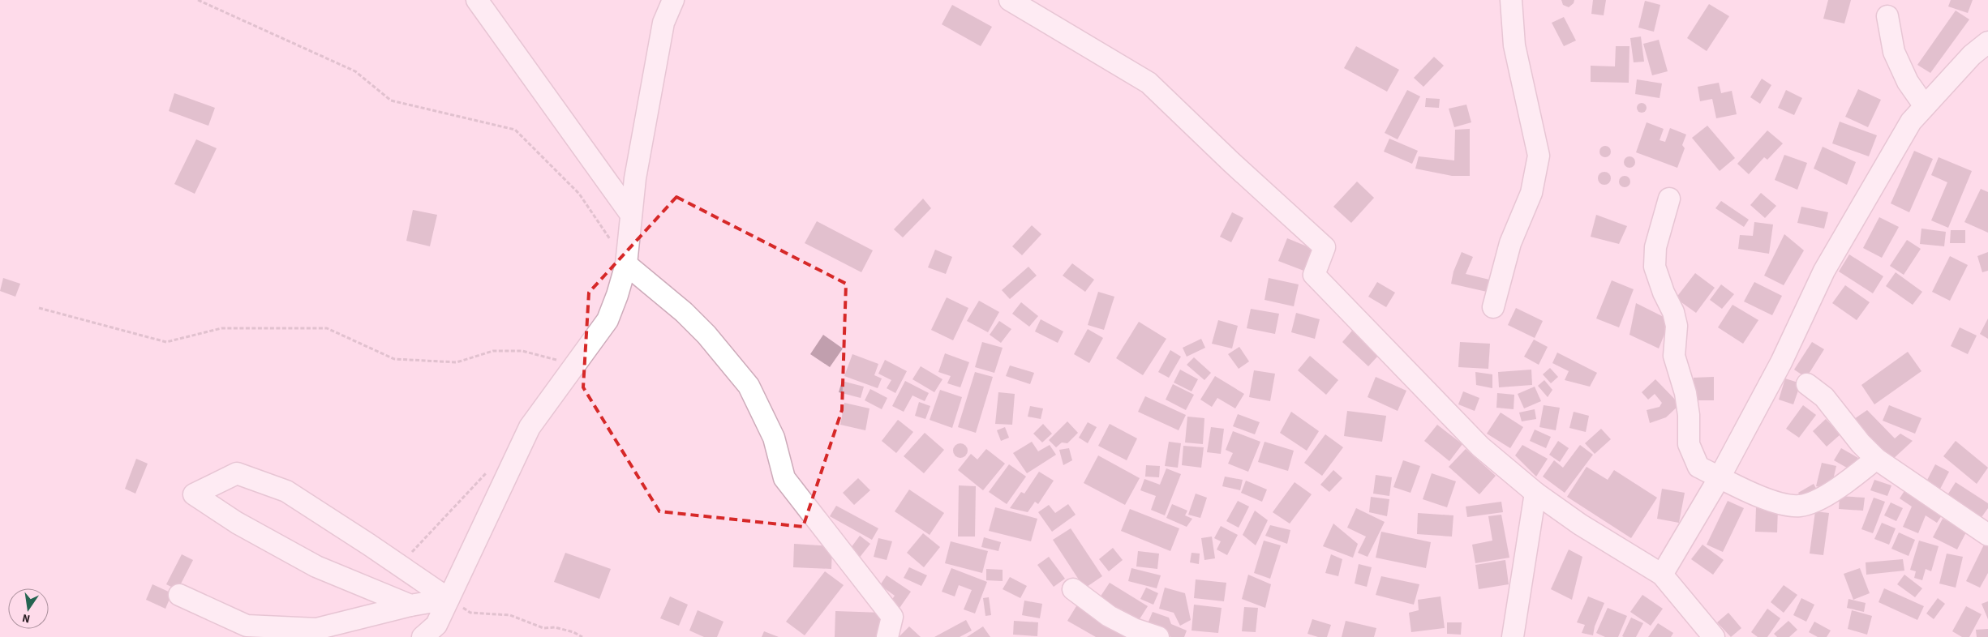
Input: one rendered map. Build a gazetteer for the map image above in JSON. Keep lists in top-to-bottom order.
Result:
{
  "north": "bottom"
}
